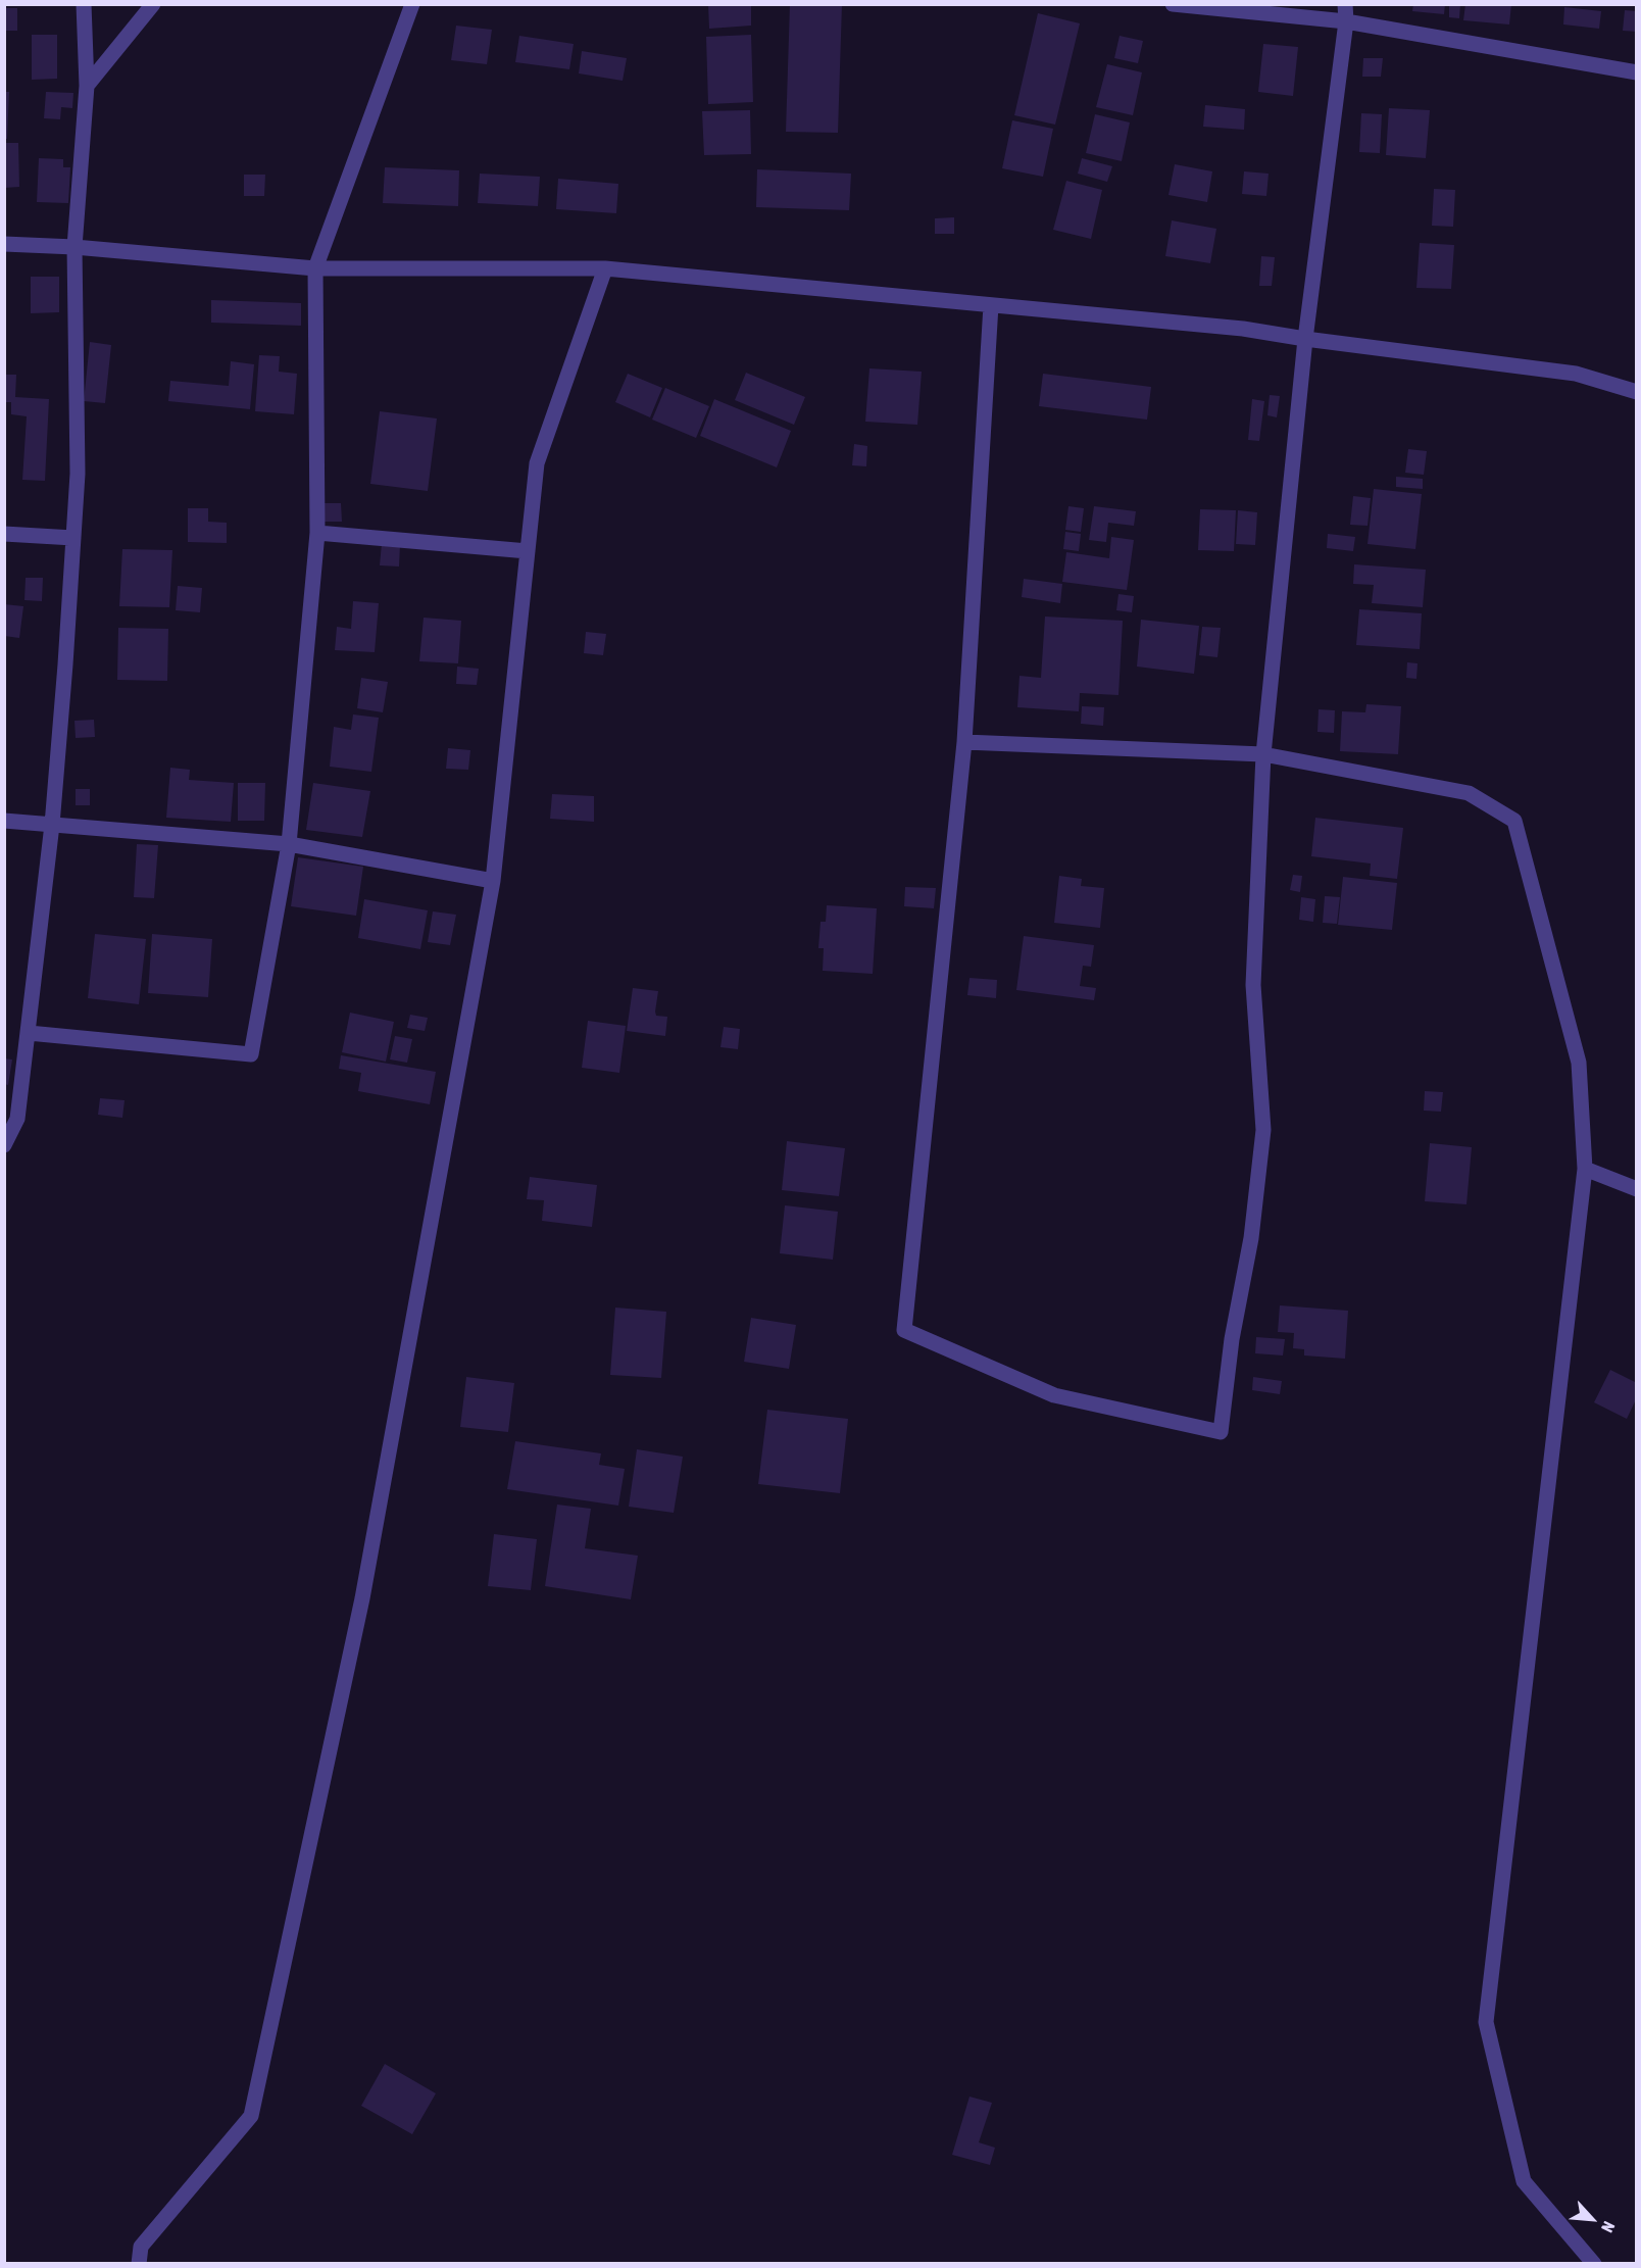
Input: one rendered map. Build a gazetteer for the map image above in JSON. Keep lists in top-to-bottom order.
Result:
{
  "north": "bottom right"
}
